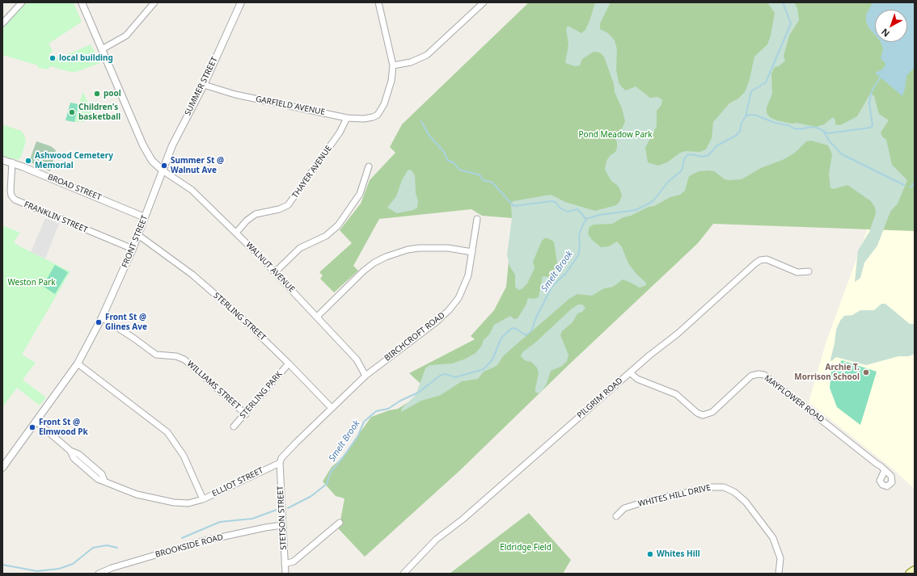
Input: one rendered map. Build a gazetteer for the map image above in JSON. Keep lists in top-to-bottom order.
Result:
{
  "streets": {
    "street": [
      "SUMMER STREET",
      "GARFIELD AVENUE",
      "THAYER AVENUE",
      "BROAD STREET",
      "FRANKLIN STREET",
      "FRONT STREET",
      "WALNUT AVENUE",
      "STERLING STREET",
      "BIRCHCROFT ROAD",
      "WILLIAMS STREET",
      "STERLING PARK",
      "PILGRIM ROAD",
      "MAYFLOWER ROAD",
      "ELLIOT STREET",
      "WHITES HILL DRIVE",
      "STETSON STREET",
      "BROOKSIDE ROAD"
    ]
  },
  "crossings": [
    ["SUMMER STREET", "GARFIELD AVENUE"],
    ["SUMMER STREET", "FRONT STREET"],
    ["SUMMER STREET", "WALNUT AVENUE"],
    ["GARFIELD AVENUE", "THAYER AVENUE"],
    ["THAYER AVENUE", "WALNUT AVENUE"],
    ["BROAD STREET", "FRANKLIN STREET"],
    ["BROAD STREET", "FRONT STREET"],
    ["FRANKLIN STREET", "FRONT STREET"],
    ["FRONT STREET", "WALNUT AVENUE"],
    ["FRONT STREET", "STERLING STREET"],
    ["FRONT STREET", "WILLIAMS STREET"],
    ["FRONT STREET", "ELLIOT STREET"],
    ["WALNUT AVENUE", "BIRCHCROFT ROAD"],
    ["WALNUT AVENUE", "ELLIOT STREET"],
    ["STERLING STREET", "STERLING PARK"],
    ["STERLING STREET", "ELLIOT STREET"],
    ["BIRCHCROFT ROAD", "ELLIOT STREET"],
    ["WILLIAMS STREET", "STERLING PARK"],
    ["PILGRIM ROAD", "MAYFLOWER ROAD"],
    ["ELLIOT STREET", "STETSON STREET"],
    ["STETSON STREET", "BROOKSIDE ROAD"]
  ],
  "water": ["Smelt Brook"],
  "parks": ["Pond Meadow Park", "Weston Park", "Eldridge Field"],
  "places": [
    "local building",
    "pool",
    "Children's basketball",
    "Ashwood Cemetery Memorial",
    "Summer St @ Walnut Ave",
    "Front St @ Glines Ave",
    "Archie T. Morrison School",
    "Front St @ Elmwood Pk",
    "Whites Hill"
  ],
  "north": "bottom left"
}
